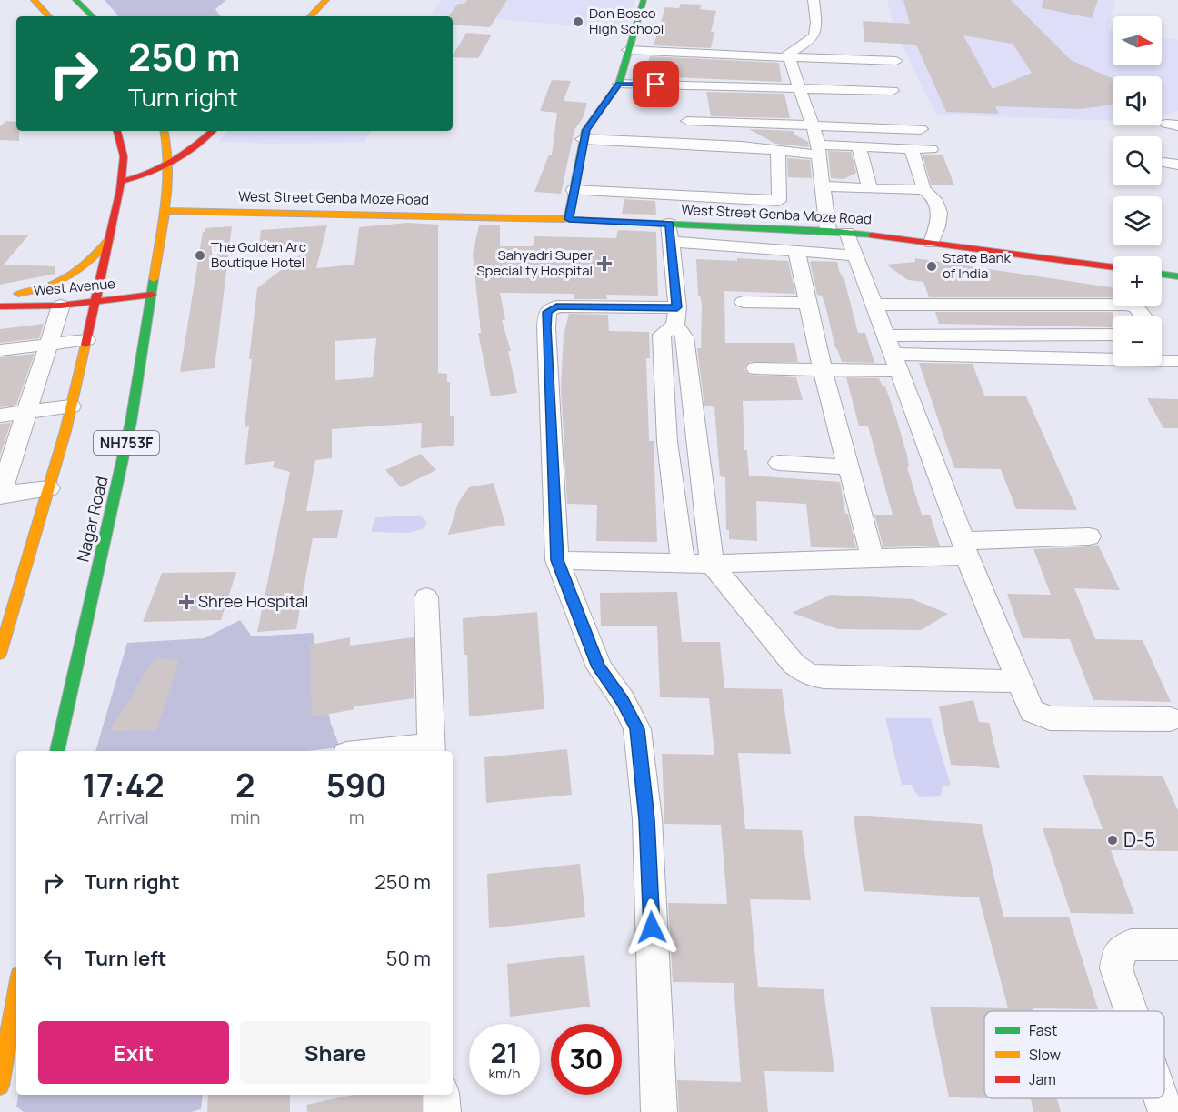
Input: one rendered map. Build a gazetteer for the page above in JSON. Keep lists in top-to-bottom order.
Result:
{
  "streets": {
    "main road": [
      "West Street Genba Moze Road",
      "West Avenue",
      "NH753F",
      "Nagar Road"
    ]
  },
  "crossings": [
    ["West Street Genba Moze Road", "Nagar Road"],
    ["West Avenue", "Nagar Road"]
  ],
  "places": {
    "other": [
      "Don Bosco High School",
      "The Golden Arc Boutique Hotel",
      "State Bank of India",
      "D-5"
    ],
    "health": ["Sahyadri Super Speciality Hospital", "Shree Hospital"]
  },
  "legend": ["Fast", "Slow", "Jam"],
  "north": "right",
  "page": {
    "map_buttons": ["+", "−"],
    "turn": ["250 m", "Turn right"],
    "eta": [
      "17:42",
      "Arrival",
      "2",
      "min",
      "590",
      "m"
    ],
    "list": [
      {
        "name": "Turn right",
        "value": "250 m"
      },
      {
        "name": "Turn left",
        "value": "50 m"
      }
    ],
    "buttons": ["Exit", "Share"],
    "speed": "21 km/h",
    "limit": "30"
  }
}
